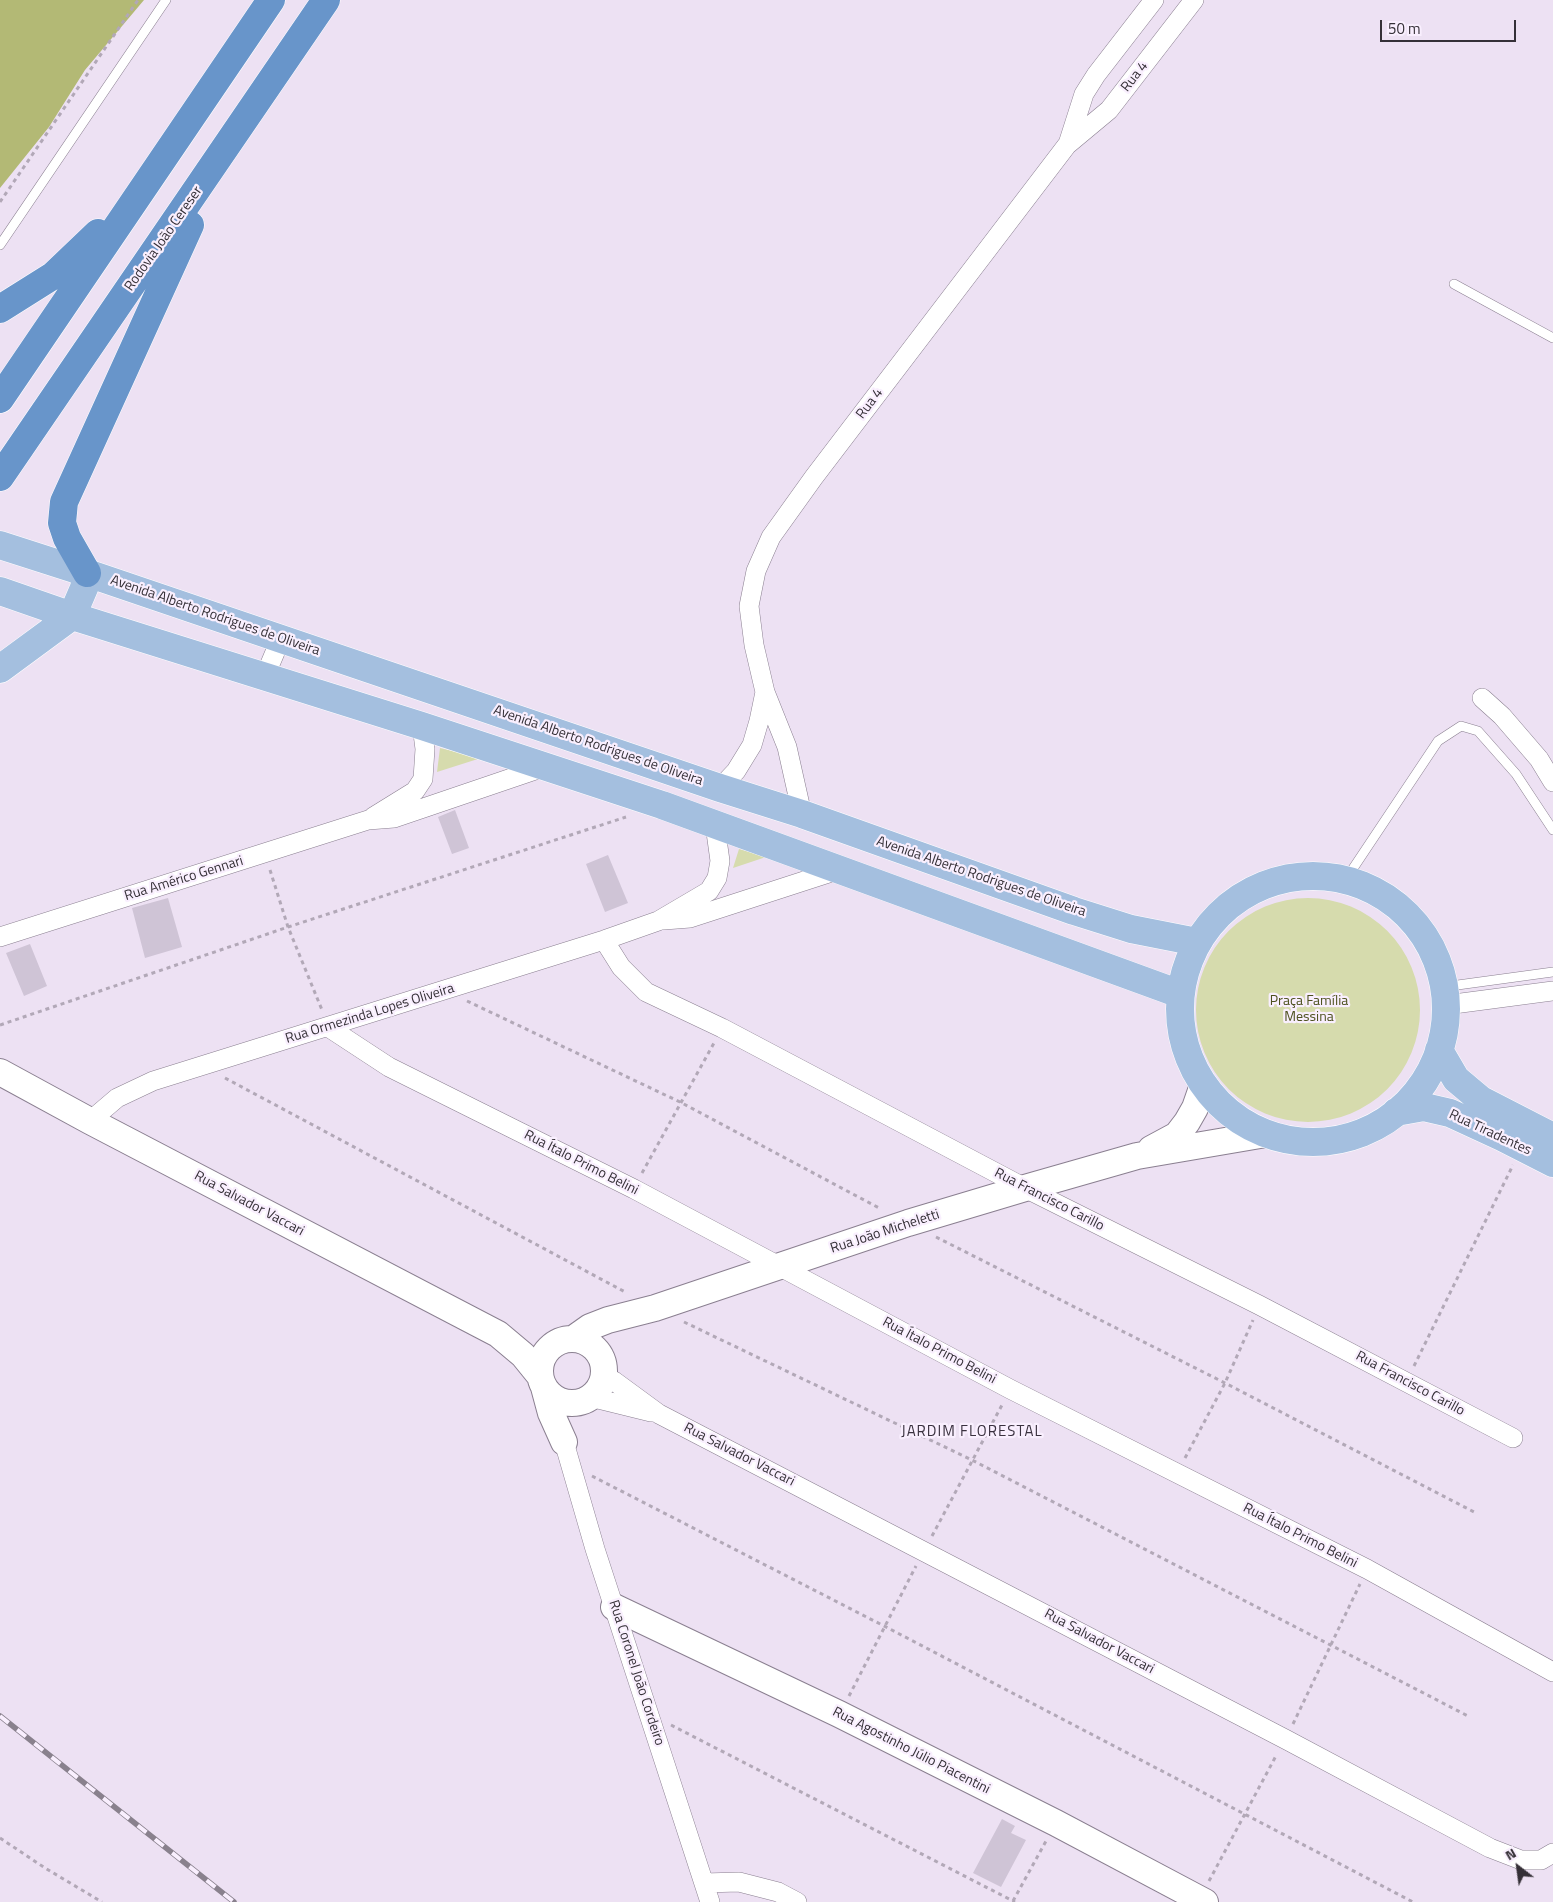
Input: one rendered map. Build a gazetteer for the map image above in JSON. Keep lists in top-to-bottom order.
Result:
{
  "streets": {
    "highway": ["Rodovia João Cereser"],
    "main road": ["Avenida Alberto Rodrigues de Oliveira", "Rua Tiradentes"],
    "street": [
      "Rua 4",
      "Rua Américo Gennari",
      "Rua Ormezinda Lopes Oliveira",
      "Rua Ítalo Primo Belini",
      "Rua Francisco Carillo",
      "Rua Salvador Vaccari",
      "Rua João Micheletti",
      "Rua Coronel João Cordeiro",
      "Rua Agostinho Júlio Piacentini"
    ]
  },
  "crossings": [
    ["Rua 4", "Avenida Alberto Rodrigues de Oliveira"],
    ["Rua Ormezinda Lopes Oliveira", "Rua Ítalo Primo Belini"],
    ["Rua Ormezinda Lopes Oliveira", "Rua Francisco Carillo"],
    ["Rua Ormezinda Lopes Oliveira", "Rua Salvador Vaccari"],
    ["Rua Ítalo Primo Belini", "Rua João Micheletti"],
    ["Rua Francisco Carillo", "Rua João Micheletti"],
    ["Rua Salvador Vaccari", "Rua João Micheletti"],
    ["Rua Salvador Vaccari", "Rua Coronel João Cordeiro"],
    ["Rua João Micheletti", "Rua Coronel João Cordeiro"],
    ["Rua Coronel João Cordeiro", "Rua Agostinho Júlio Piacentini"]
  ],
  "districts": ["JARDIM FLORESTAL"],
  "parks": ["Praça Família Messina"],
  "scale_bar": "50 m",
  "north": "top left"
}
